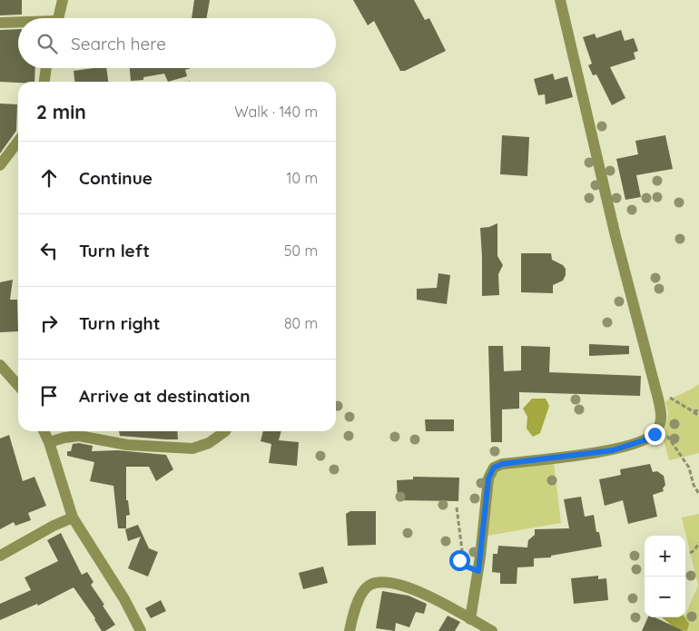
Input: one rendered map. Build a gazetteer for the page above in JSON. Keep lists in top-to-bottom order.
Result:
{
  "page": {
    "search": "Search here",
    "heading": ["2 min", "Walk · 140 m"],
    "list": [
      ["Continue", "10 m"],
      ["Turn left", "50 m"],
      ["Turn right", "80 m"],
      "Arrive at destination"
    ],
    "map_buttons": ["+", "−"]
  }
}
